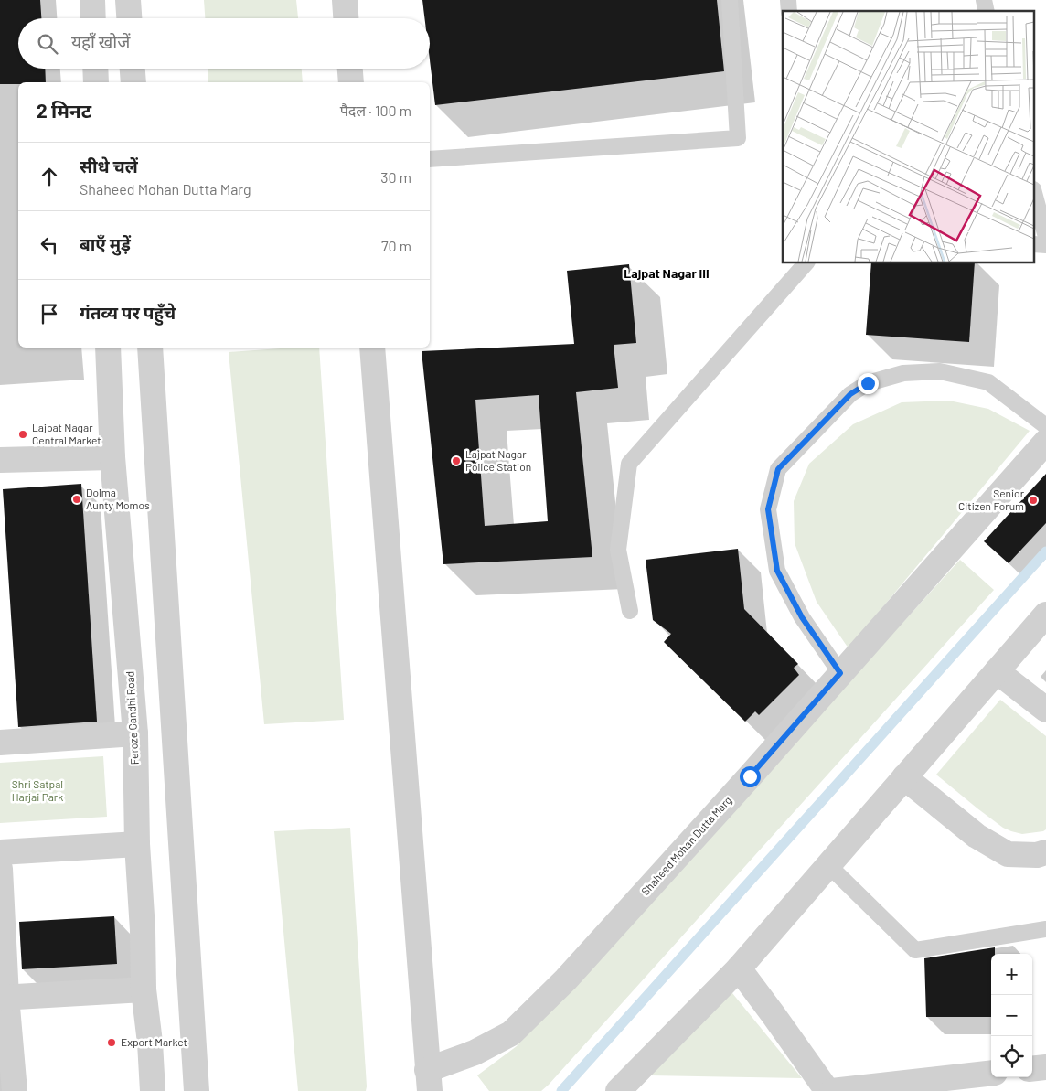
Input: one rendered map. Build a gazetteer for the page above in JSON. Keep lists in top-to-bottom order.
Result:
{
  "streets": {
    "street": ["Feroze Gandhi Road", "Shaheed Mohan Dutta Marg"]
  },
  "districts": ["Lajpat Nagar III"],
  "parks": ["Shri Satpal Harjai Park"],
  "places": [
    "Lajpat Nagar Central Market",
    "Lajpat Nagar Police Station",
    "Dolma Aunty Momos",
    "Senior Citizen Forum",
    "Export Market"
  ],
  "page": {
    "search": "यहाँ खोजें",
    "heading": ["2 मिनट", "पैदल · 100 m"],
    "list": [
      ["सीधे चलें", "Shaheed Mohan Dutta Marg", "30 m"],
      ["बाएँ मुड़ें", "70 m"],
      "गंतव्य पर पहुँचे"
    ],
    "map_buttons": ["+", "−"]
  }
}
